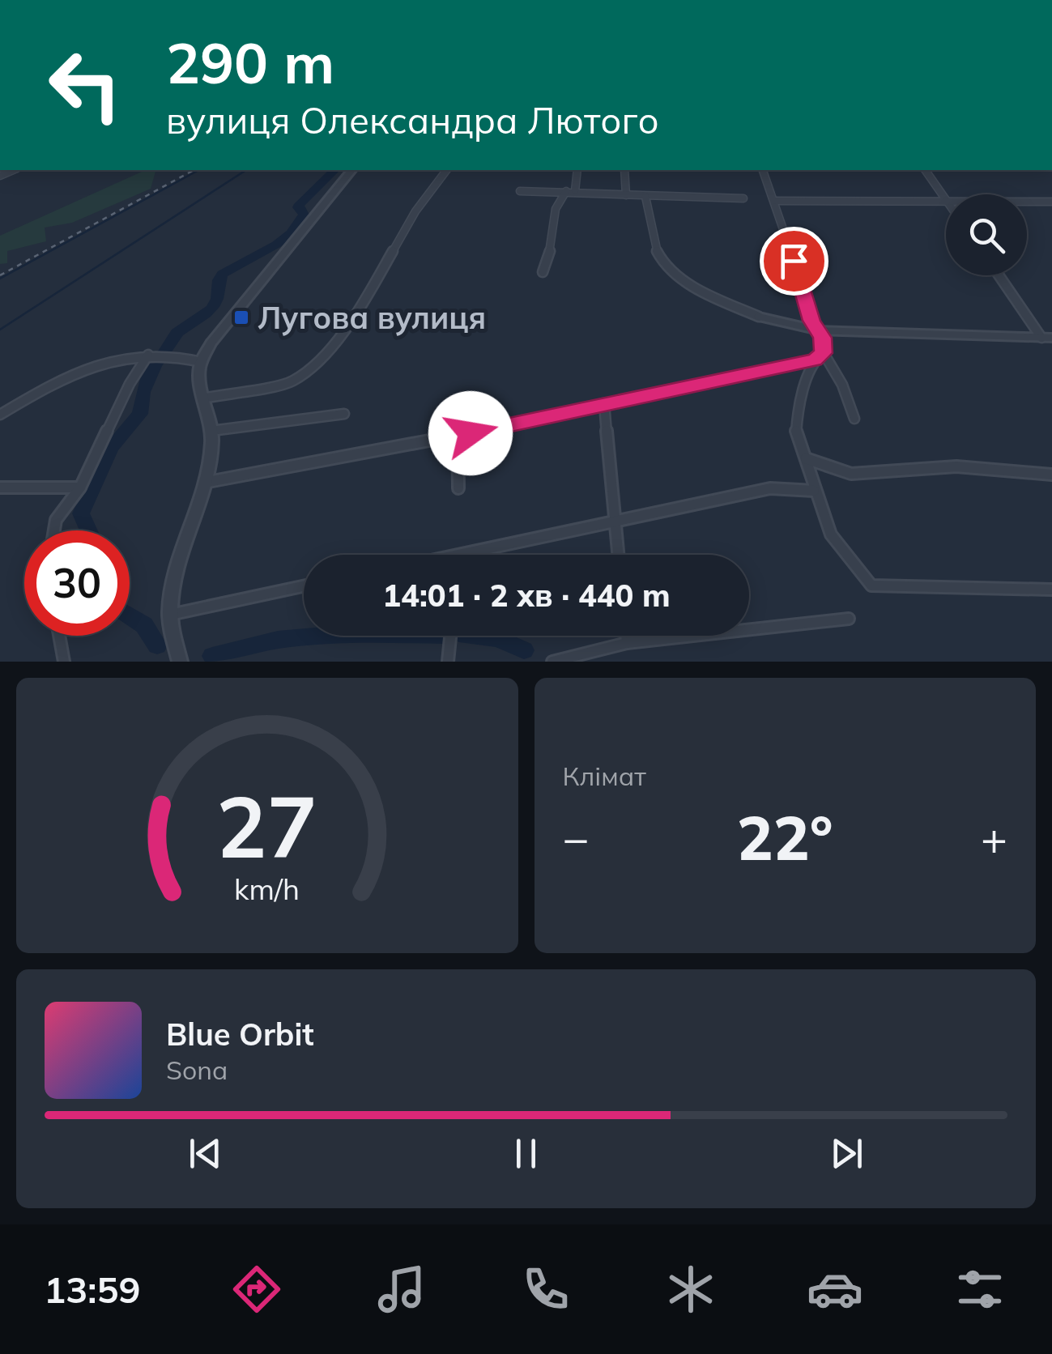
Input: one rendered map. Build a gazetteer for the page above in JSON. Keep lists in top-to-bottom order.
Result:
{
  "places": {
    "transit": ["Лугова вулиця"]
  },
  "page": {
    "turn": ["290 m", "вулиця Олександра Лютого"],
    "limit": "30",
    "trip": "14:01 · 2 хв · 440 m",
    "tile": "Клімат",
    "heat": ["−", "22°", "+"],
    "song": ["Blue Orbit", "Sona"],
    "tabs": "13:59",
    "gauge": ["27", "km/h"]
  }
}
